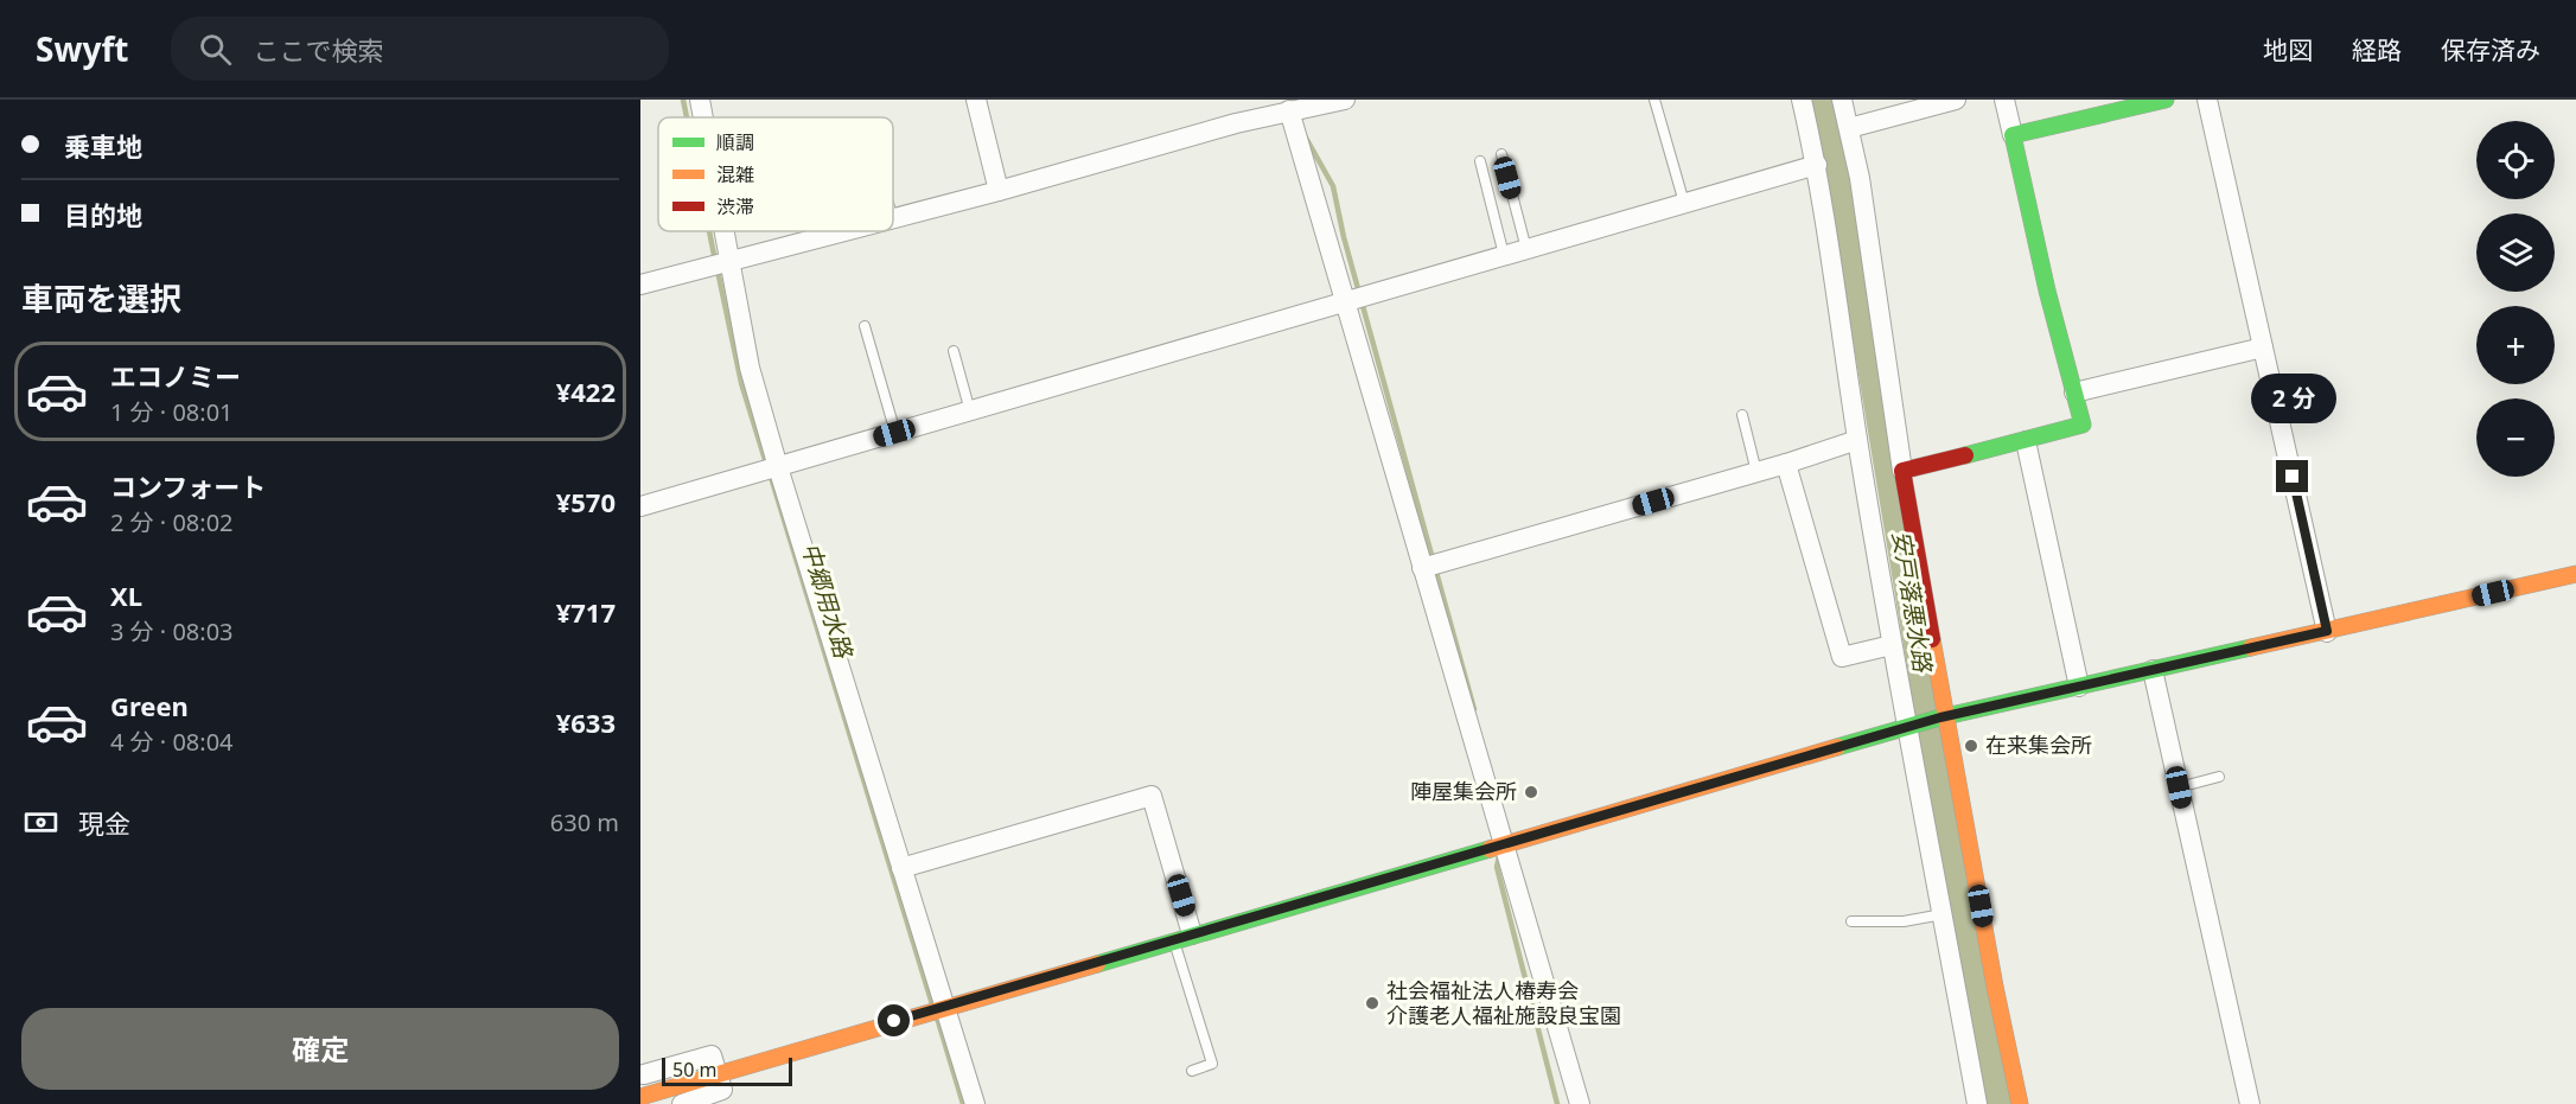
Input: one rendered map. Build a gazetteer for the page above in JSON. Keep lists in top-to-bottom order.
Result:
{
  "water": ["中郷用水路", "安戸落悪水路"],
  "places": ["在来集会所", "陣屋集会所", "社会福祉法人椿寿会 介護老人福祉施設良宝園"],
  "legend": ["順調", "混雑", "渋滞"],
  "scale_bar": "50 m",
  "page": {
    "header": "Swyft",
    "search": "ここで検索",
    "nav": ["地図", "経路", "保存済み"],
    "banner": ["乗車地", "目的地"],
    "map_buttons": ["+", "−"],
    "heading": "車両を選択",
    "list": [
      {
        "name": "エコノミー",
        "note": "1 分 · 08:01",
        "value": "¥422"
      },
      {
        "name": "コンフォート",
        "note": "2 分 · 08:02",
        "value": "¥570"
      },
      {
        "name": "XL",
        "note": "3 分 · 08:03",
        "value": "¥717"
      },
      {
        "name": "Green",
        "note": "4 分 · 08:04",
        "value": "¥633"
      }
    ],
    "bubble": "2 分",
    "pay": ["現金", "630 m"],
    "buttons": "確定",
    "scale": "50 m"
  }
}
